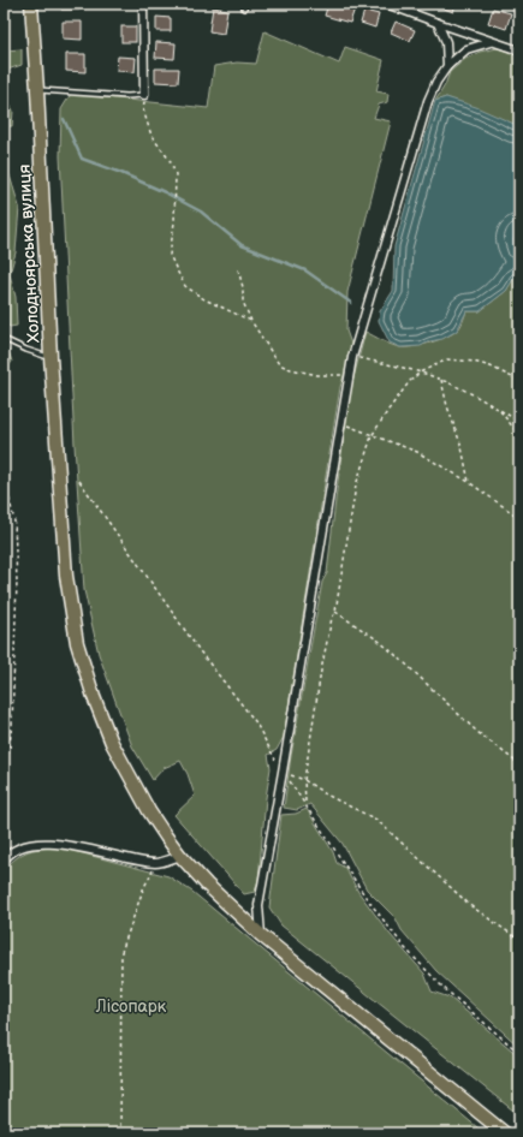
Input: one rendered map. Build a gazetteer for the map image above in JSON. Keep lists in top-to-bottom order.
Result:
{
  "streets": {
    "main road": ["Холодноярська вулиця"]
  },
  "parks": ["Лісопарк"]
}
